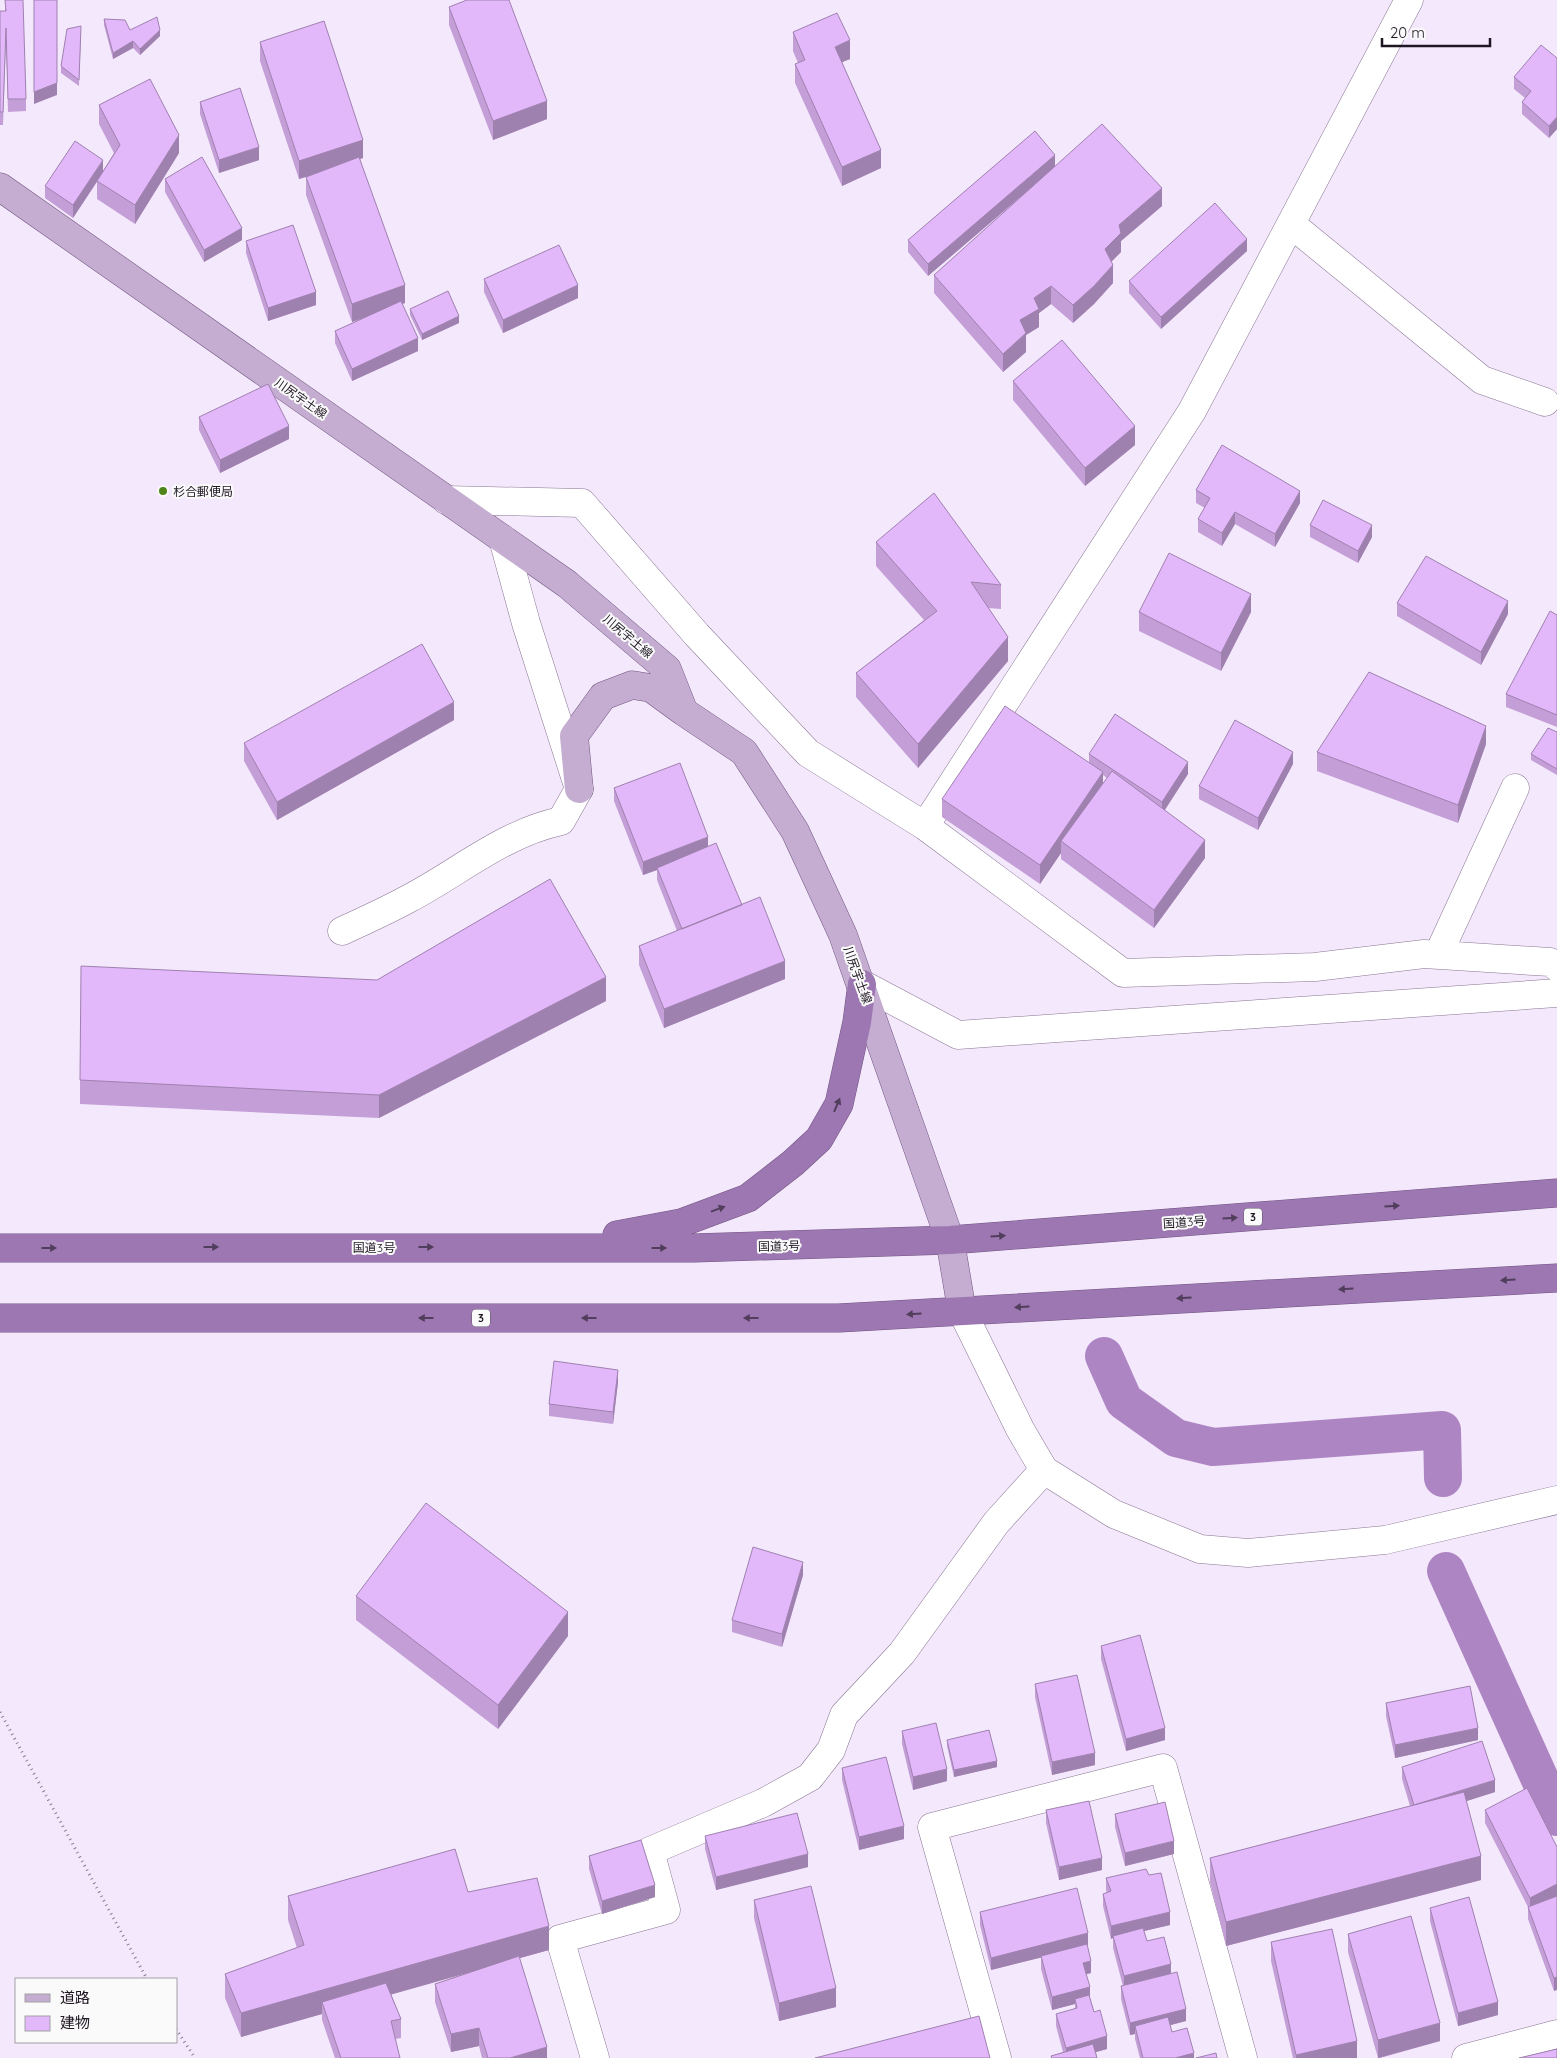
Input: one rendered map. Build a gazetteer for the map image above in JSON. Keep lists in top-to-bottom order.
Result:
{
  "streets": {
    "highway": ["3", "国道3号"],
    "main road": ["川尻宇土線"]
  },
  "crossings": [
    ["川尻宇土線", "3"],
    ["川尻宇土線", "国道3号"]
  ],
  "places": ["杉合郵便局"],
  "legend": ["道路", "建物"],
  "scale_bar": "20 m"
}
